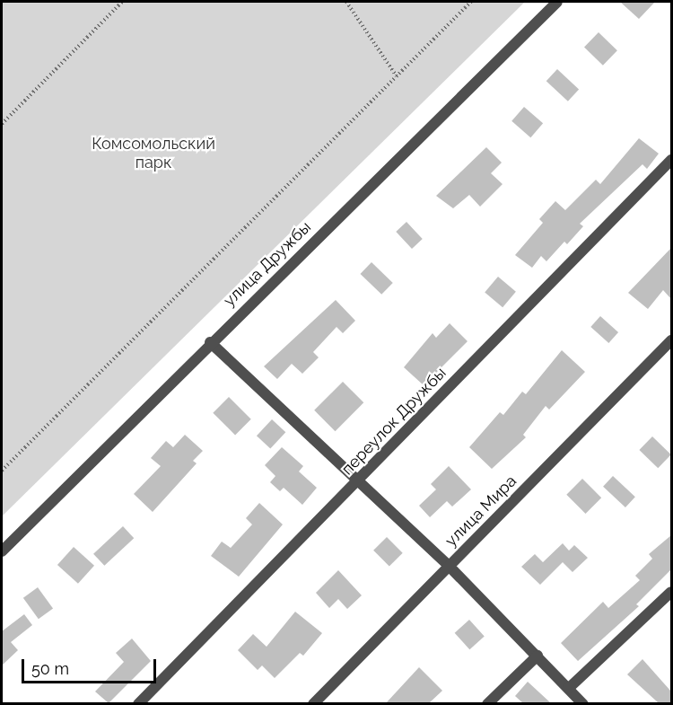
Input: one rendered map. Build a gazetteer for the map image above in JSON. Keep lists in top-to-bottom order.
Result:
{
  "streets": {
    "street": ["улица Дружбы", "переулок Дружбы", "улица Мира"]
  },
  "parks": ["Комсомольский парк"],
  "scale_bar": "50 m"
}
